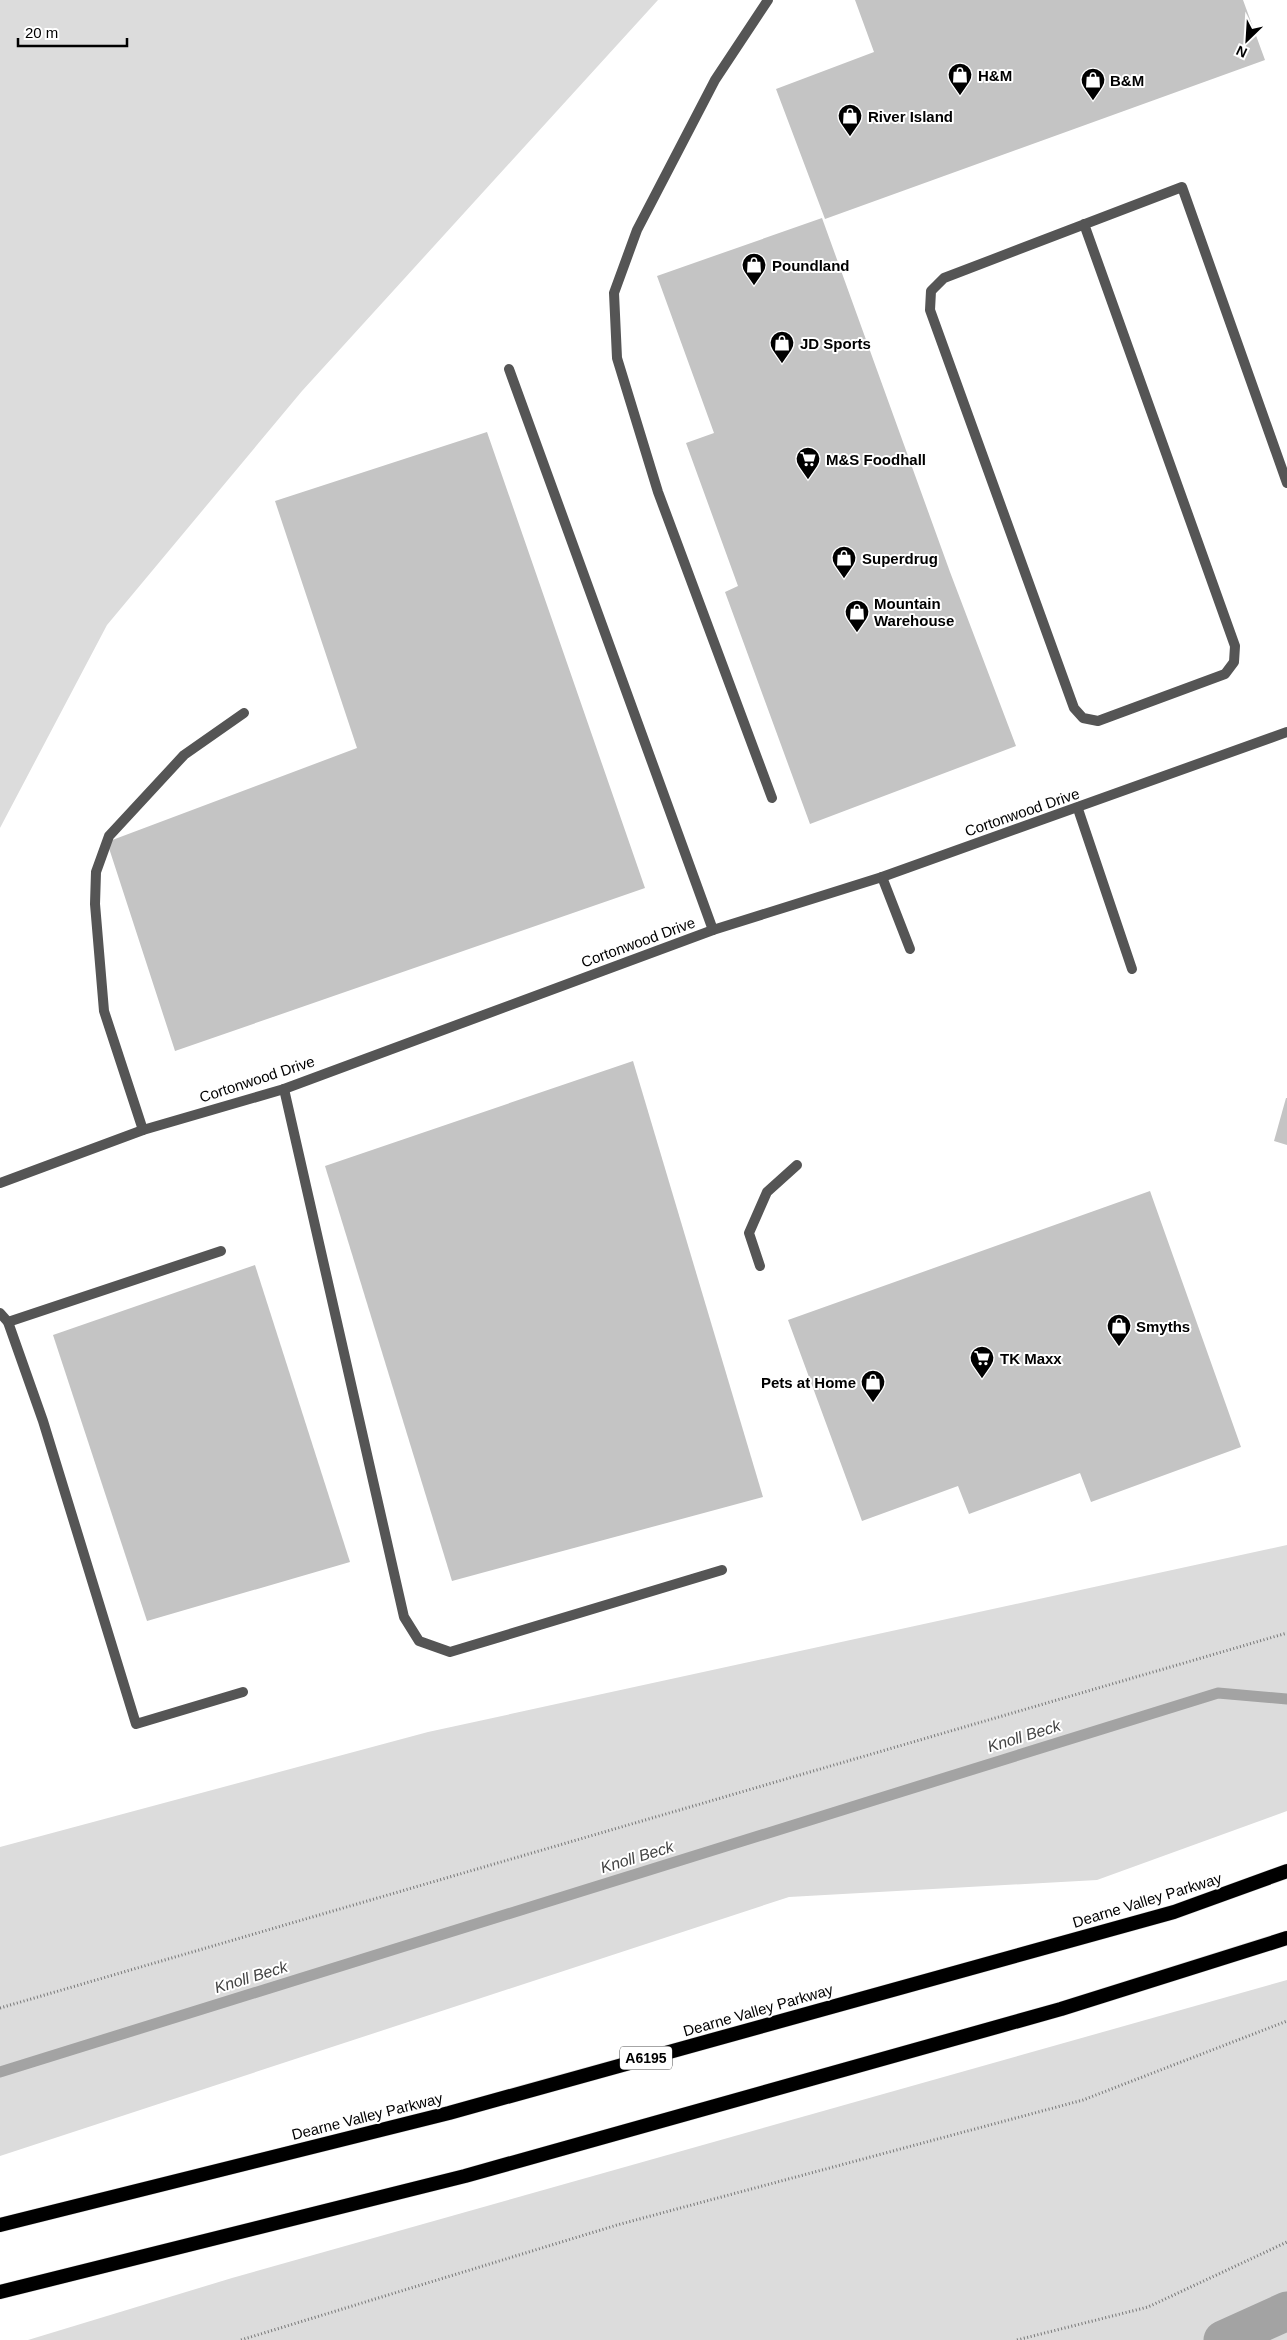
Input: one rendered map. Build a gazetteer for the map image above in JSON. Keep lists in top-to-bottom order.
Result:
{
  "streets": {
    "highway": ["Dearne Valley Parkway", "A6195"],
    "street": ["Cortonwood Drive"]
  },
  "water": ["Knoll Beck"],
  "places": {
    "shop": [
      "H&M",
      "B&M",
      "River Island",
      "Poundland",
      "JD Sports",
      "Superdrug",
      "Mountain Warehouse",
      "Smyths",
      "Pets at Home"
    ],
    "supermarket": ["M&S Foodhall", "TK Maxx"]
  },
  "scale_bar": "20 m",
  "north": "bottom left"
}
